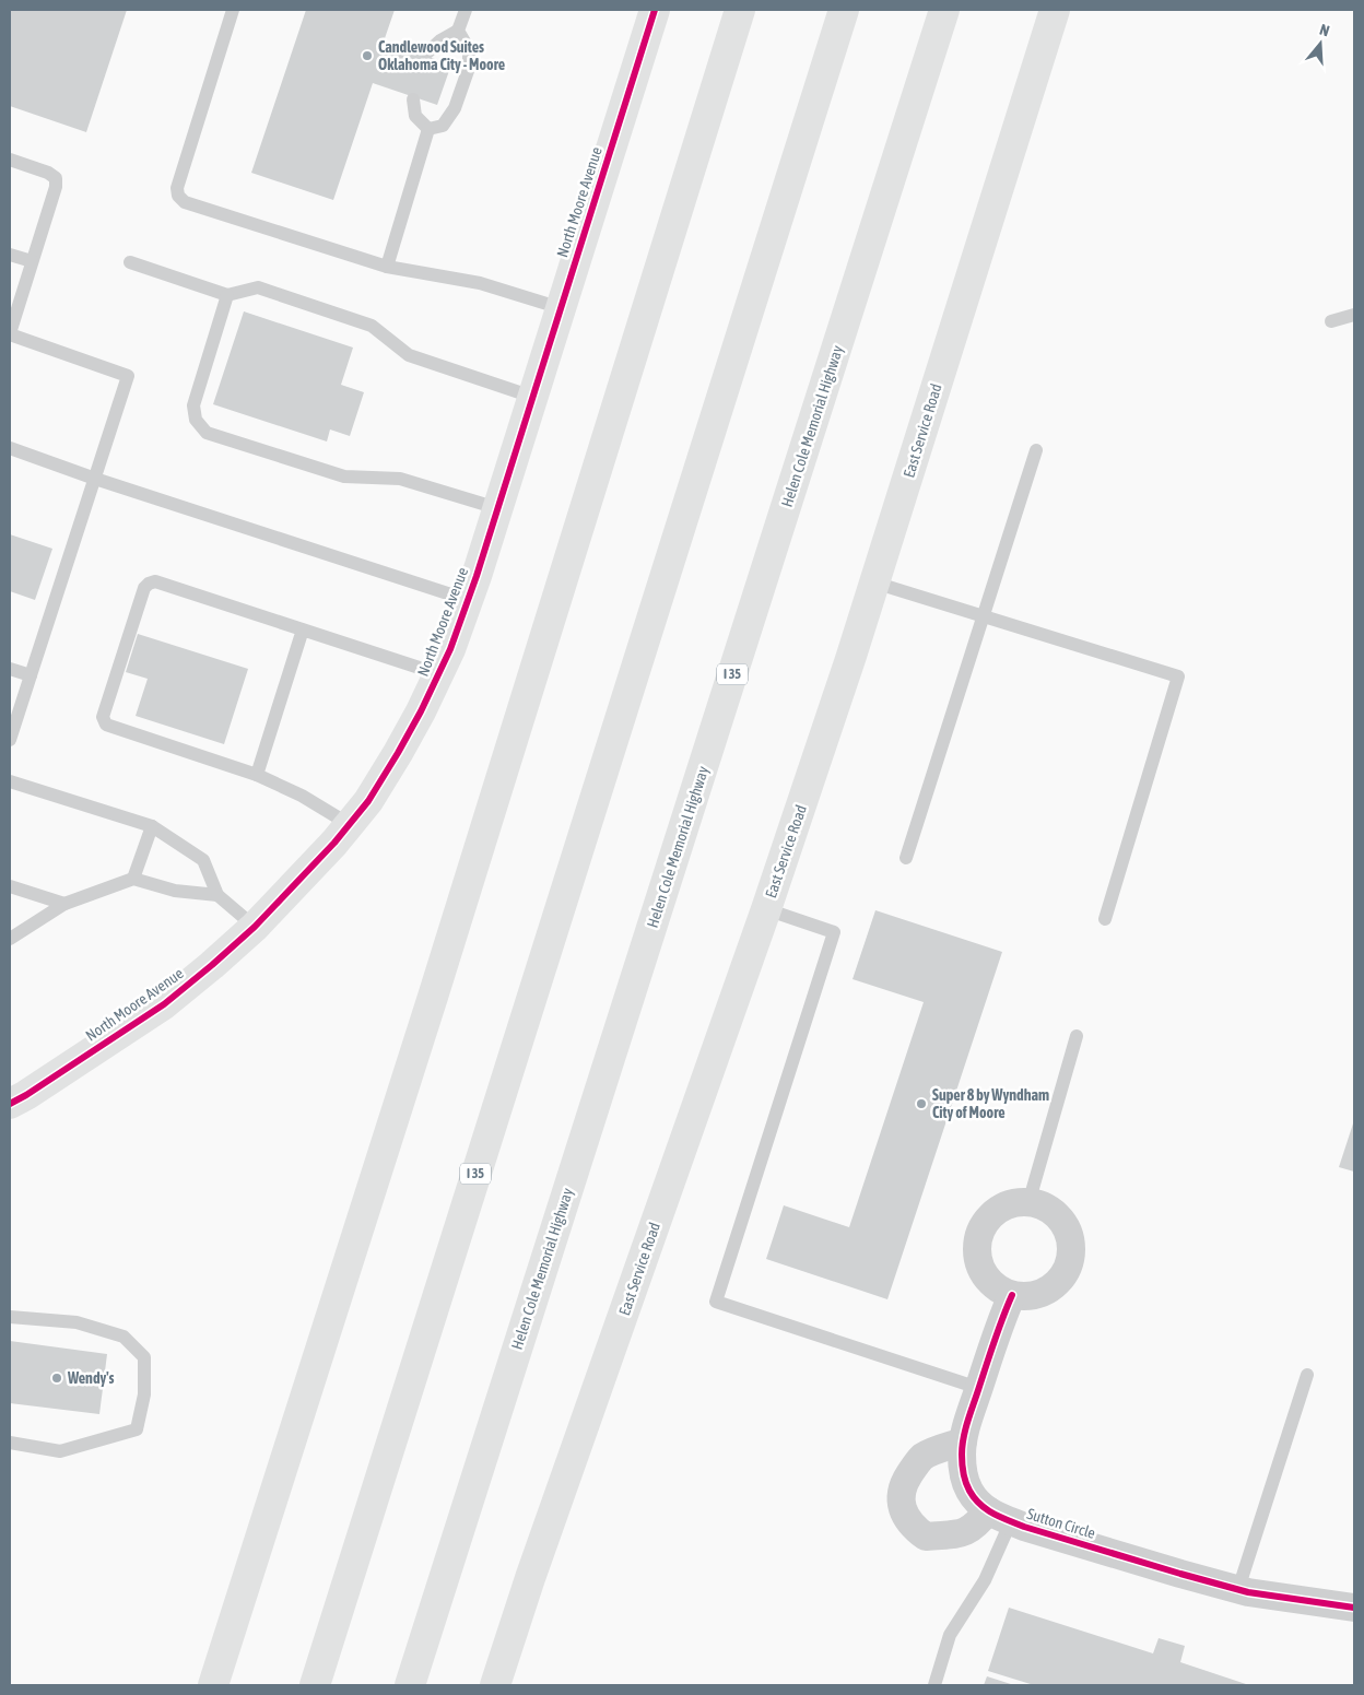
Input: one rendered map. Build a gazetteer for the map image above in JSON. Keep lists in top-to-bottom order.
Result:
{
  "streets": {
    "main road": [
      "North Moore Avenue",
      "Helen Cole Memorial Highway",
      "East Service Road",
      "I 35"
    ],
    "street": ["Sutton Circle"]
  },
  "places": ["Candlewood Suites Oklahoma City - Moore", "Super 8 by Wyndham City of Moore", "Wendy's"],
  "north": "top"
}
